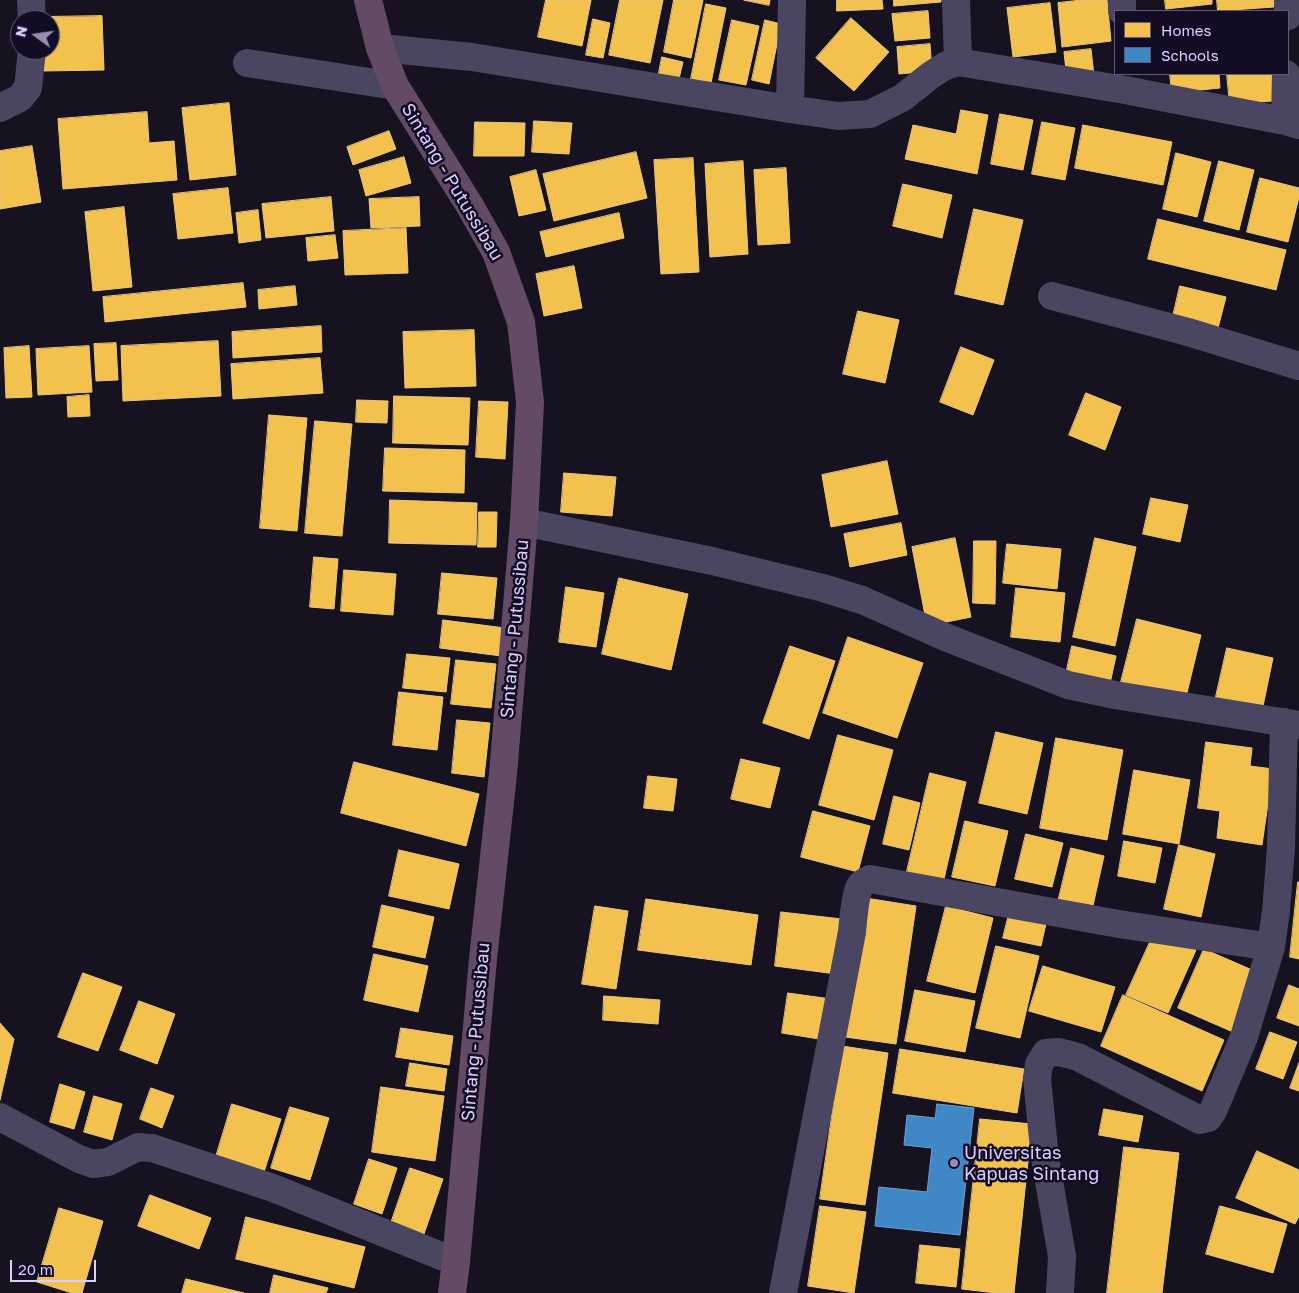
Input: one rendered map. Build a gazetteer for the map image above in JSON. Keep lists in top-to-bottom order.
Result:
{
  "streets": {
    "highway": ["Sintang - Putussibau"]
  },
  "places": ["Universitas Kapuas Sintang"],
  "legend": ["Homes", "Schools"],
  "scale_bar": "20 m",
  "north": "left"
}
